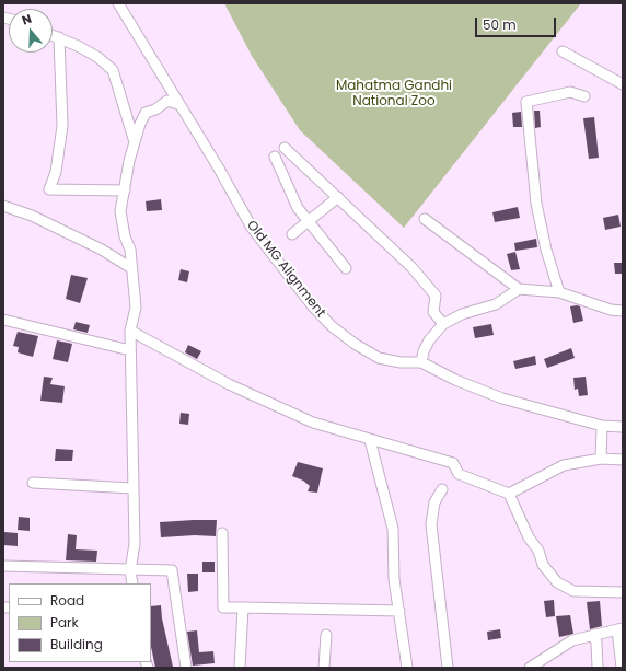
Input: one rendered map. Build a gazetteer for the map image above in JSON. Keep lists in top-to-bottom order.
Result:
{
  "streets": {
    "street": ["Old MG Alignment"]
  },
  "parks": ["Mahatma Gandhi National Zoo"],
  "legend": ["Road", "Park", "Building"],
  "scale_bar": "50 m",
  "north": "top"
}
